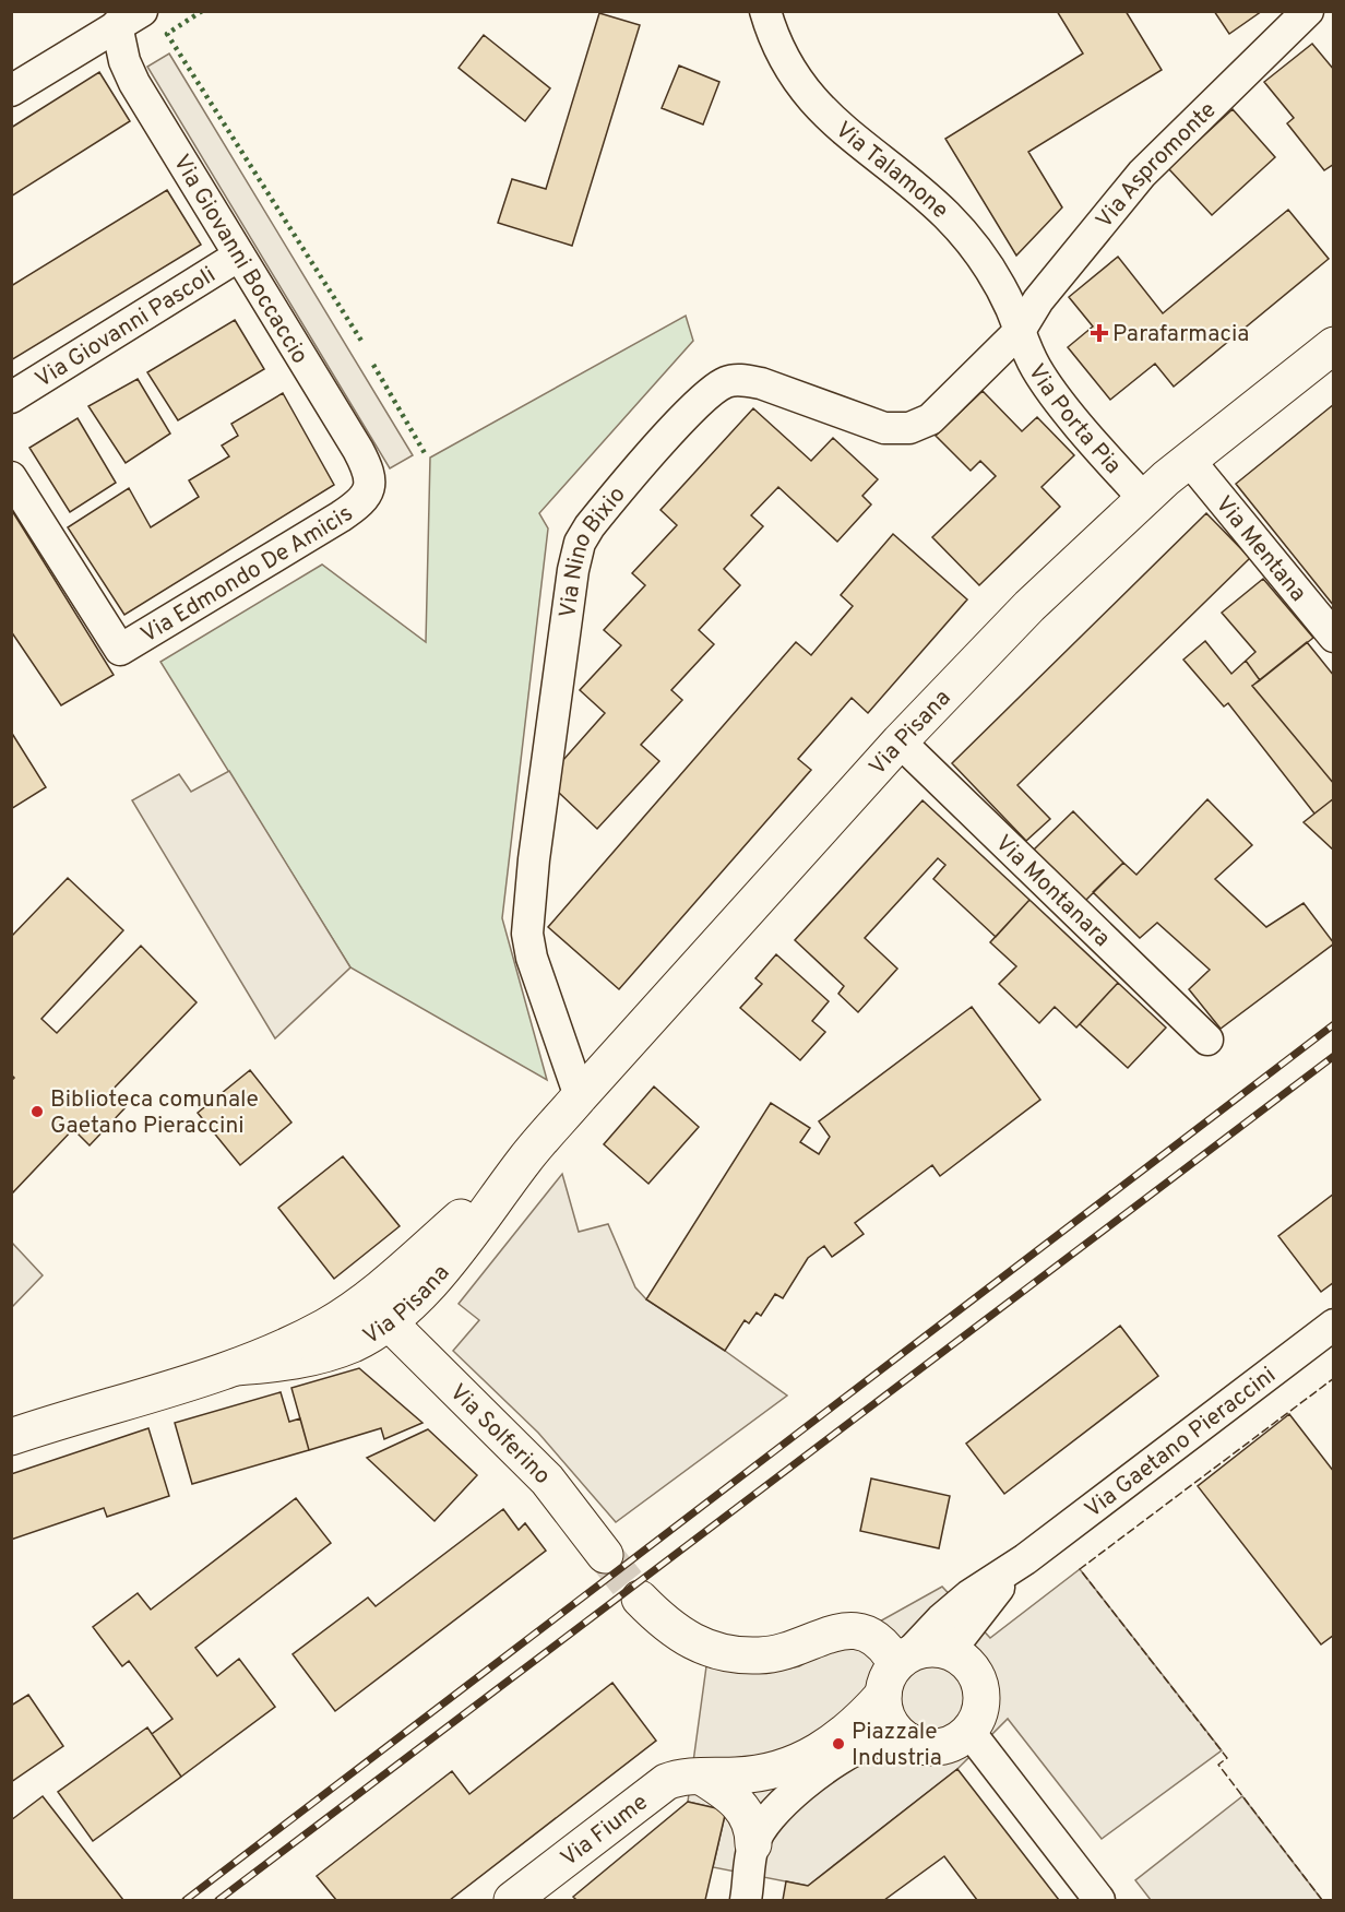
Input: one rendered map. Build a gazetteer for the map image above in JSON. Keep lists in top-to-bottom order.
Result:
{
  "streets": {
    "main road": ["Via Pisana", "Via Solferino", "Via Fiume"],
    "street": [
      "Via Aspromonte",
      "Via Talamone",
      "Via Giovanni Boccaccio",
      "Via Giovanni Pascoli",
      "Via Porta Pia",
      "Via Mentana",
      "Via Nino Bixio",
      "Via Edmondo De Amicis",
      "Via Montanara",
      "Via Gaetano Pieraccini"
    ]
  },
  "crossings": [
    ["Via Aspromonte", "Via Talamone"],
    ["Via Aspromonte", "Via Porta Pia"],
    ["Via Aspromonte", "Via Nino Bixio"],
    ["Via Talamone", "Via Porta Pia"],
    ["Via Talamone", "Via Nino Bixio"],
    ["Via Giovanni Boccaccio", "Via Giovanni Pascoli"],
    ["Via Giovanni Boccaccio", "Via Edmondo De Amicis"],
    ["Via Porta Pia", "Via Nino Bixio"],
    ["Via Porta Pia", "Via Pisana"],
    ["Via Mentana", "Via Pisana"],
    ["Via Nino Bixio", "Via Pisana"],
    ["Via Pisana", "Via Montanara"],
    ["Via Pisana", "Via Solferino"]
  ],
  "places": {
    "health": ["Parafarmacia"],
    "other": ["Biblioteca comunale Gaetano Pieraccini", "Piazzale Industria"]
  }
}
